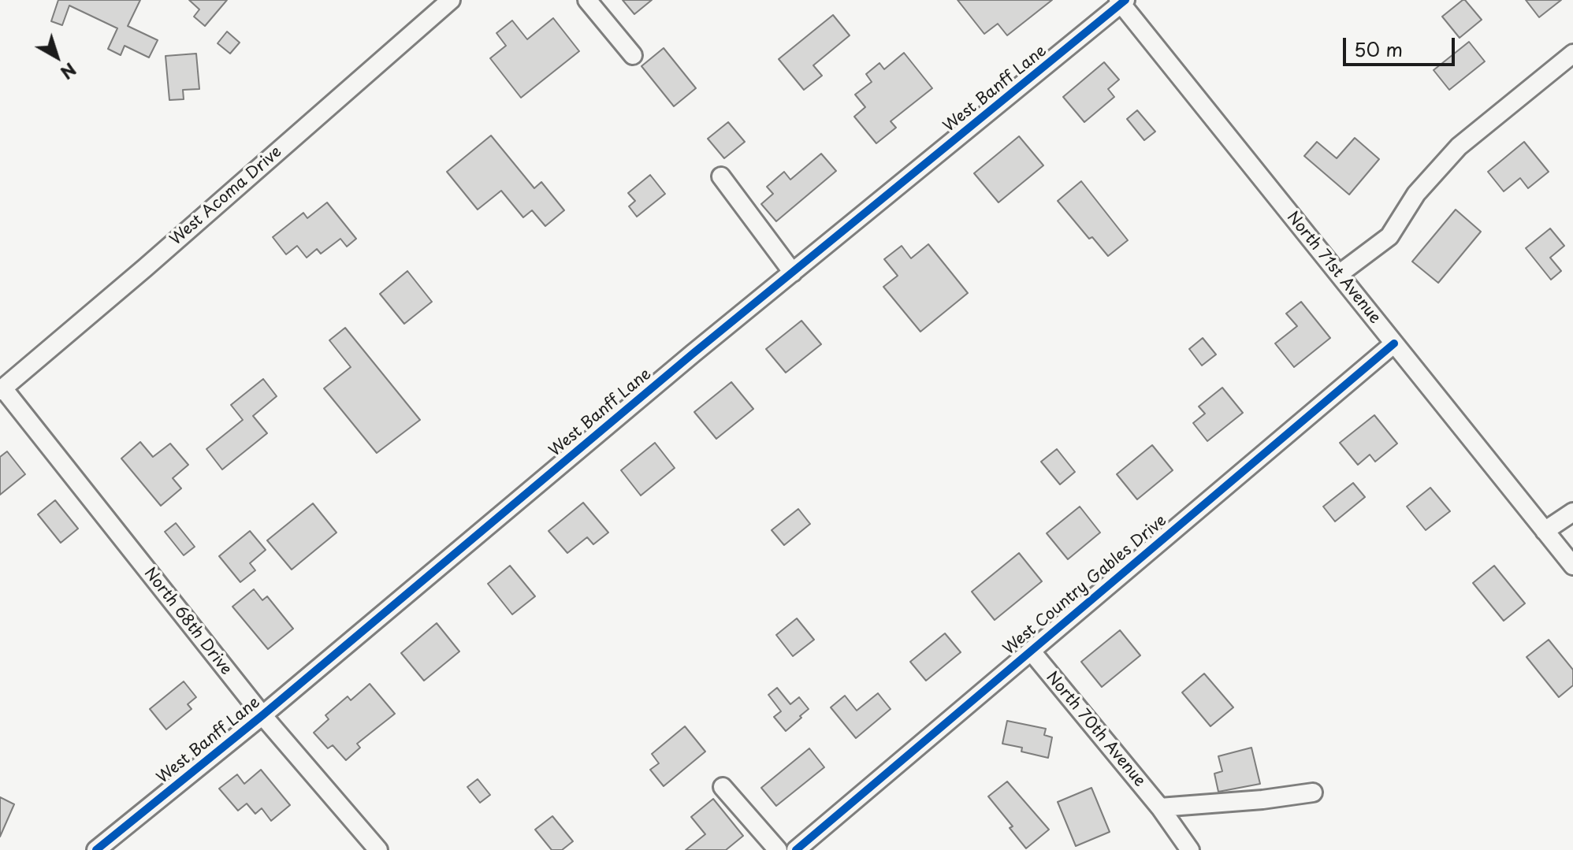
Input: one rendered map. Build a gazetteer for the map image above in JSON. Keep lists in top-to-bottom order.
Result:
{
  "streets": {
    "street": [
      "West Banff Lane",
      "West Acoma Drive",
      "North 71st Avenue",
      "West Country Gables Drive",
      "North 68th Drive",
      "North 70th Avenue"
    ]
  },
  "crossings": [
    ["West Banff Lane", "North 71st Avenue"],
    ["West Banff Lane", "North 68th Drive"],
    ["West Acoma Drive", "North 68th Drive"],
    ["North 71st Avenue", "West Country Gables Drive"],
    ["West Country Gables Drive", "North 70th Avenue"]
  ],
  "scale_bar": "50 m",
  "north": "bottom right"
}
